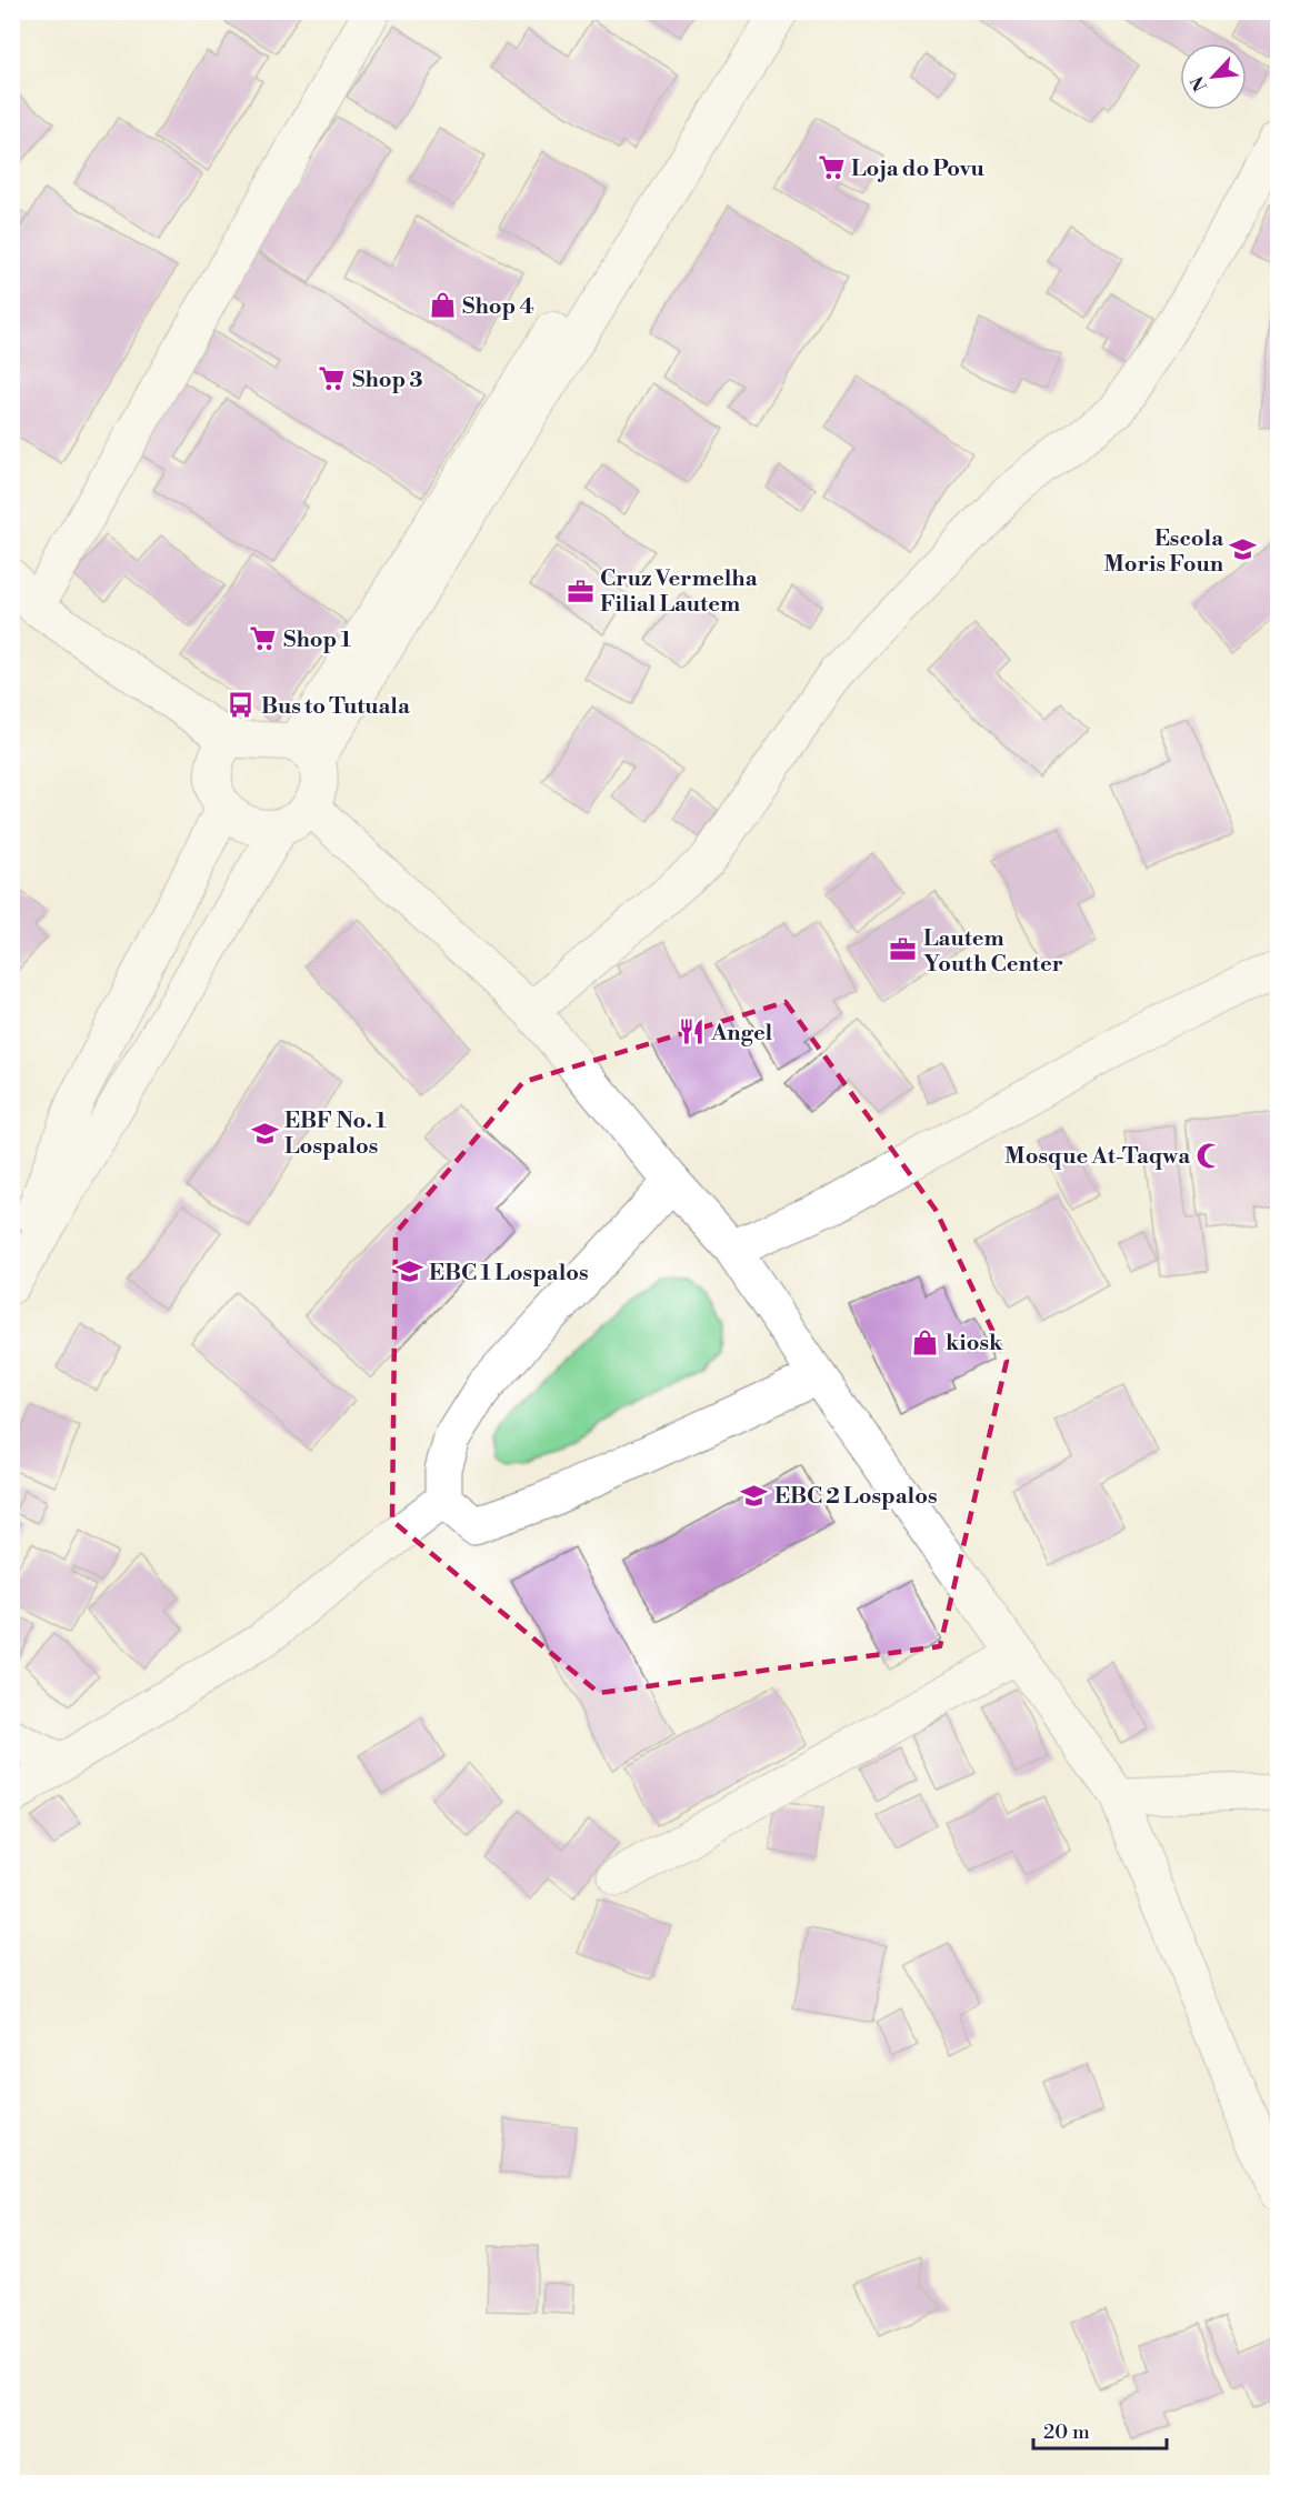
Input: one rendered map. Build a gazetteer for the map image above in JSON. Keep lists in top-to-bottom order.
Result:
{
  "places": {
    "supermarket": ["Loja do Povu", "Shop 3", "Shop 1"],
    "shop": ["Shop 4", "kiosk"],
    "school or university": [
      "Escola Moris Foun",
      "EBF No. 1 Lospalos",
      "EBC 1 Lospalos",
      "EBC 2 Lospalos"
    ],
    "office": ["Cruz Vermelha Filial Lautem", "Lautem Youth Center"],
    "bus stop": ["Bus to Tutuala"],
    "restaurant": ["Angel"],
    "mosque": ["Mosque At-Taqwa"]
  },
  "scale_bar": "20 m",
  "north": "bottom left"
}
